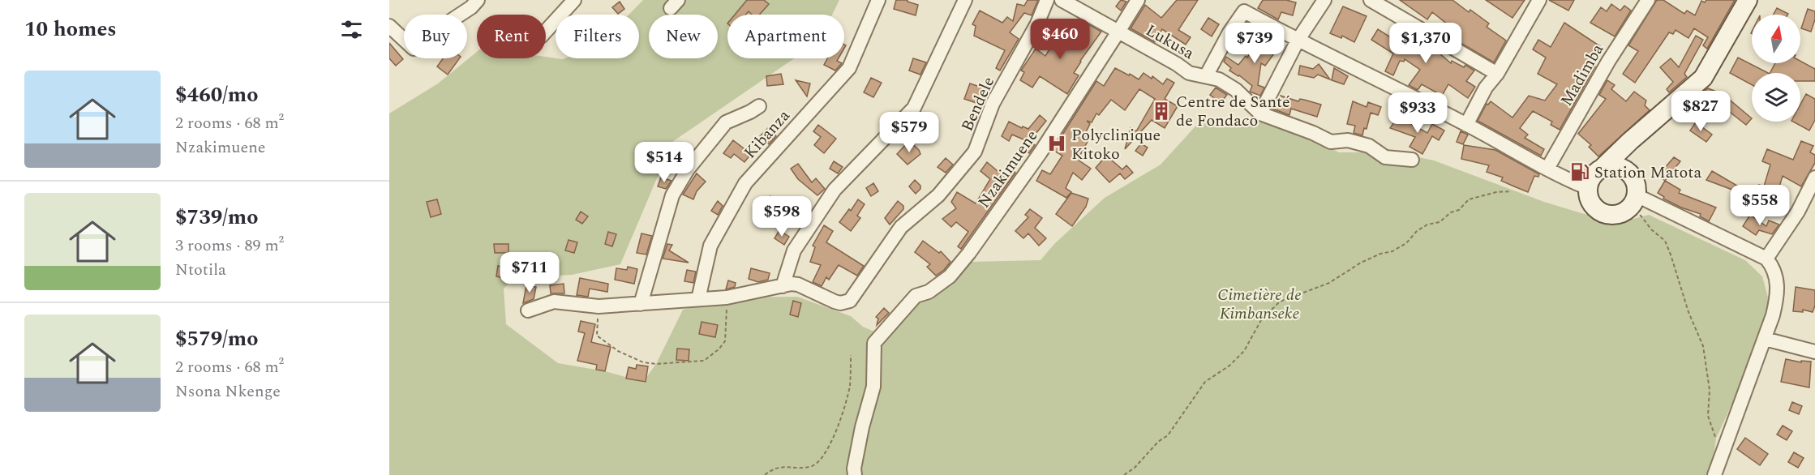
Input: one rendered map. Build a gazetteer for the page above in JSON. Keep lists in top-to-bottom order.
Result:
{
  "streets": {
    "street": [
      "Lukusa",
      "Madimba",
      "Bendele",
      "Kibanza",
      "Nzakimuene"
    ]
  },
  "crossings": [
    ["Lukusa", "Nzakimuene"]
  ],
  "parks": ["Cimetière de Kimbanseke"],
  "places": {
    "building": ["Centre de Santé de Fondaco"],
    "hospital": ["Polyclinique Kitoko"],
    "fuel station": ["Station Matota"]
  },
  "north": "top",
  "page": {
    "heading": "10 homes",
    "chip": [
      "Buy",
      "Rent",
      "Filters",
      "New",
      "Apartment"
    ],
    "price": [
      "$460",
      "$739",
      "$1,370",
      "$827",
      "$933",
      "$579",
      "$514",
      "$558",
      "$598",
      "$711"
    ],
    "list": [
      {
        "name": "$460/mo",
        "note": "2 rooms · 68 m² · Nzakimuene"
      },
      {
        "name": "$739/mo",
        "note": "3 rooms · 89 m² · Ntotila"
      },
      {
        "name": "$579/mo",
        "note": "2 rooms · 68 m² · Nsona Nkenge"
      }
    ]
  }
}
